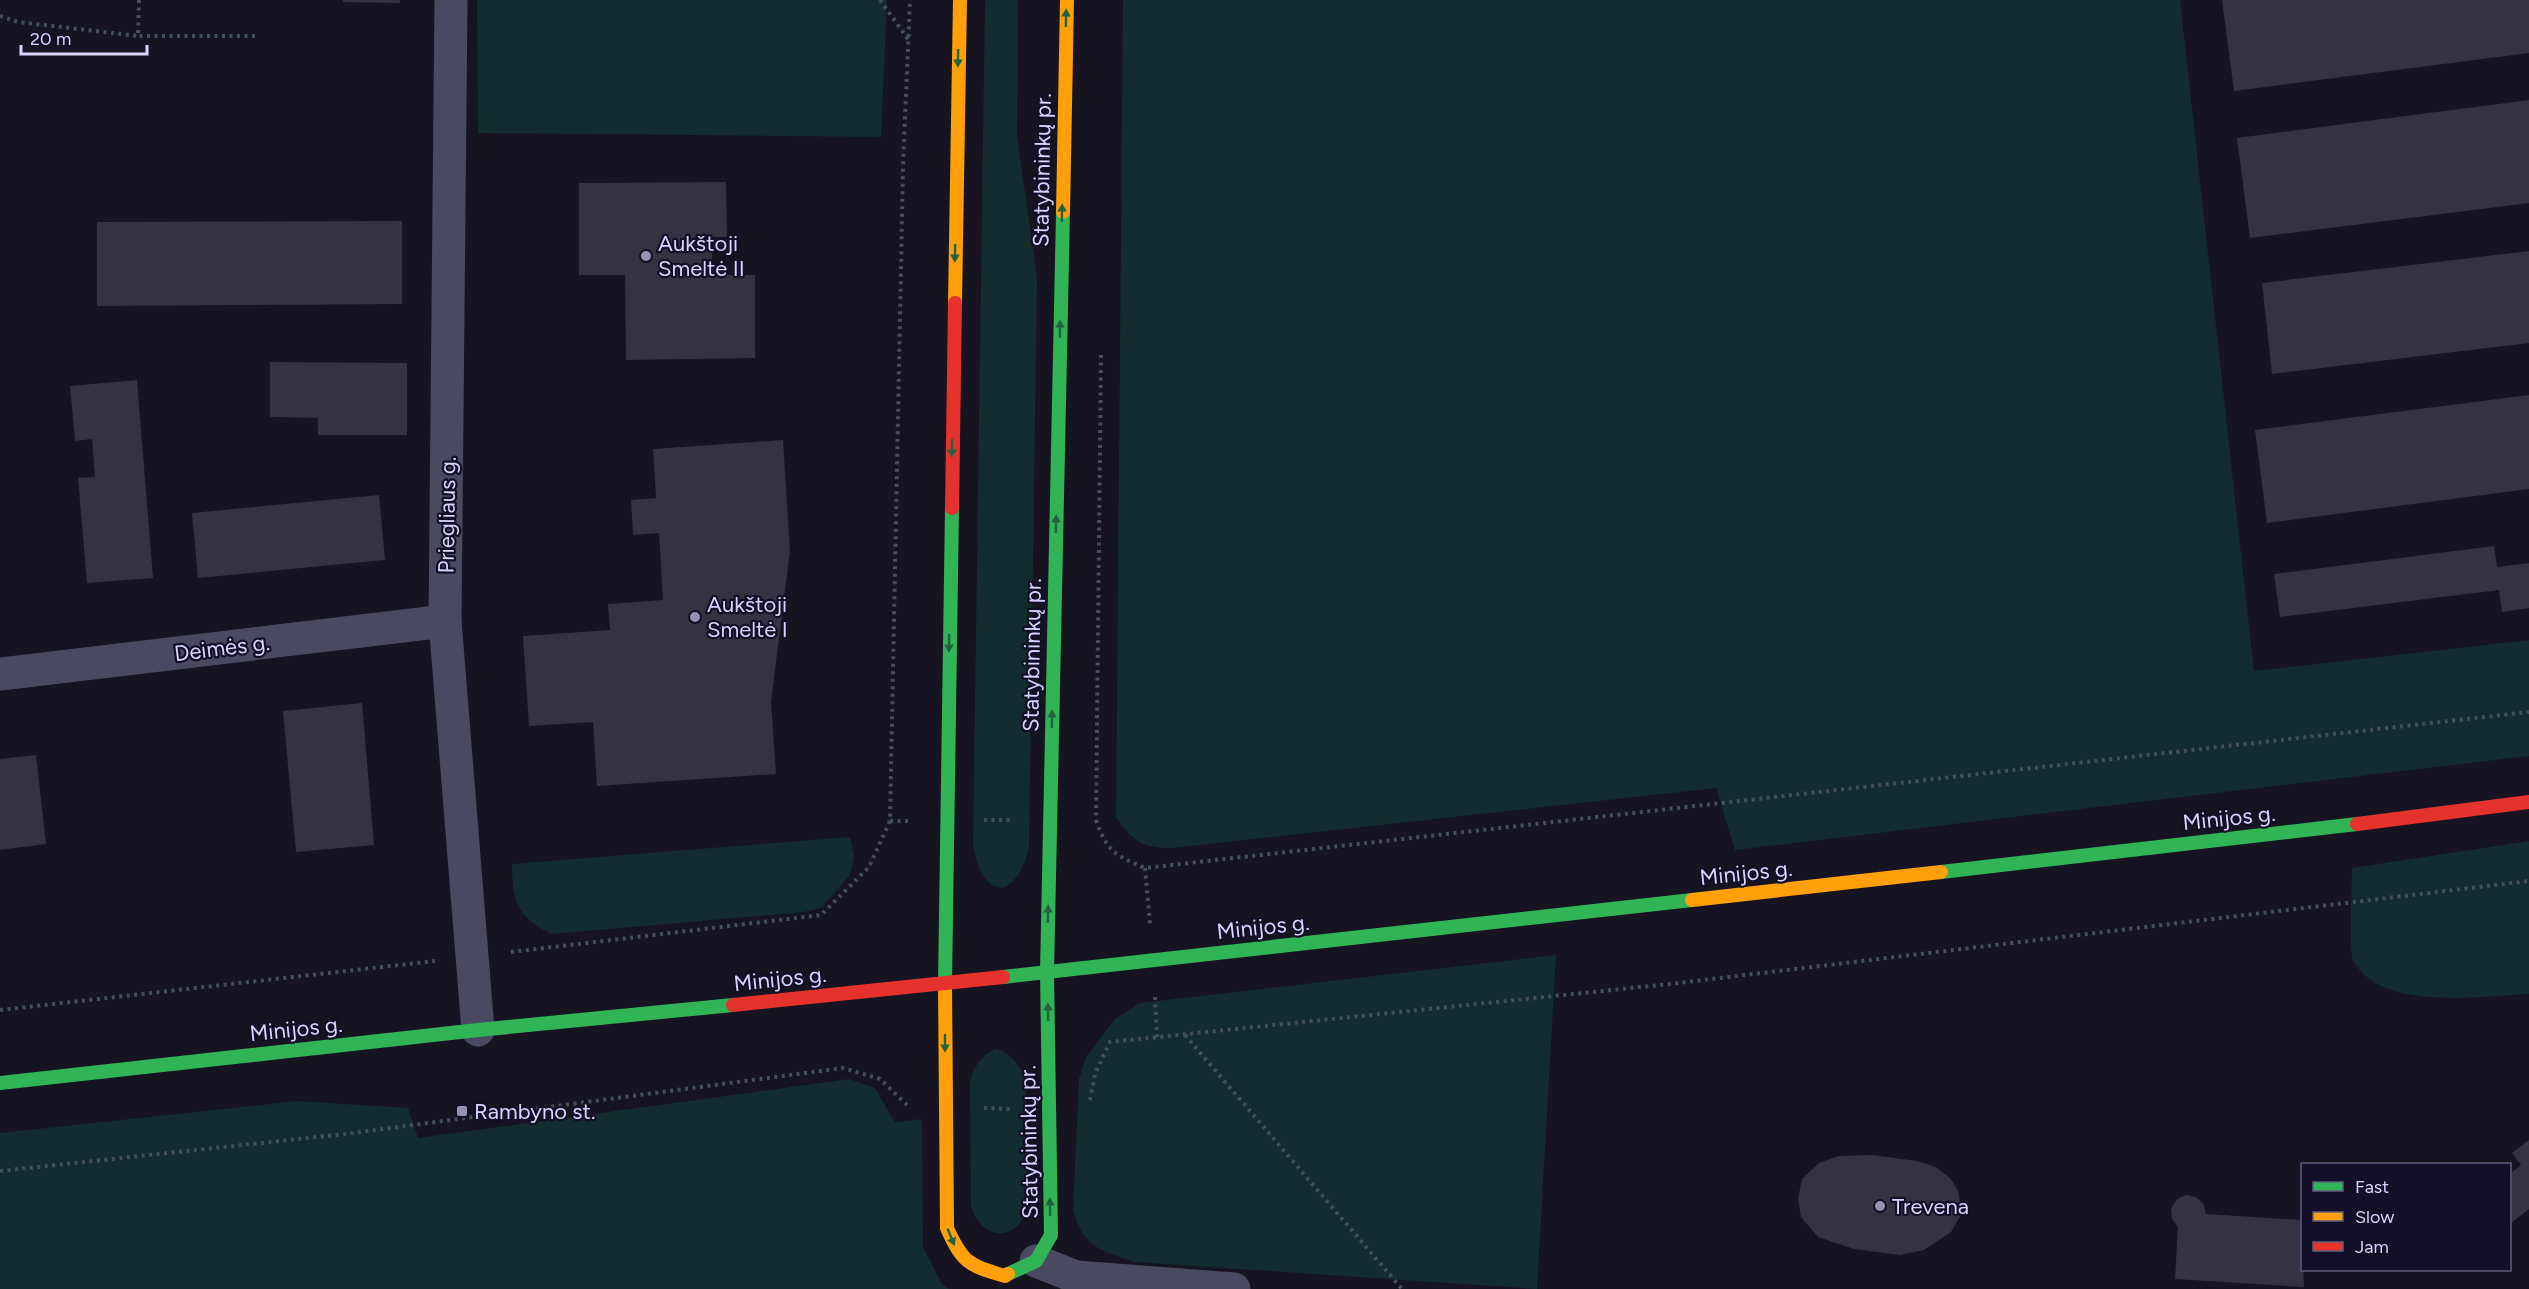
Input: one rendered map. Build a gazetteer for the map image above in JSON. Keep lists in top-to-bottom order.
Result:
{
  "streets": {
    "main road": ["Statybininkų pr.", "Minijos g."],
    "street": ["Priegliaus g.", "Deimės g."]
  },
  "crossings": [
    ["Statybininkų pr.", "Minijos g."],
    ["Priegliaus g.", "Deimės g."],
    ["Priegliaus g.", "Minijos g."]
  ],
  "places": {
    "other": ["Aukštoji Smeltė II", "Aukštoji Smeltė I", "Trevena"],
    "transit": ["Rambyno st."]
  },
  "legend": ["Fast", "Slow", "Jam"],
  "scale_bar": "20 m"
}
